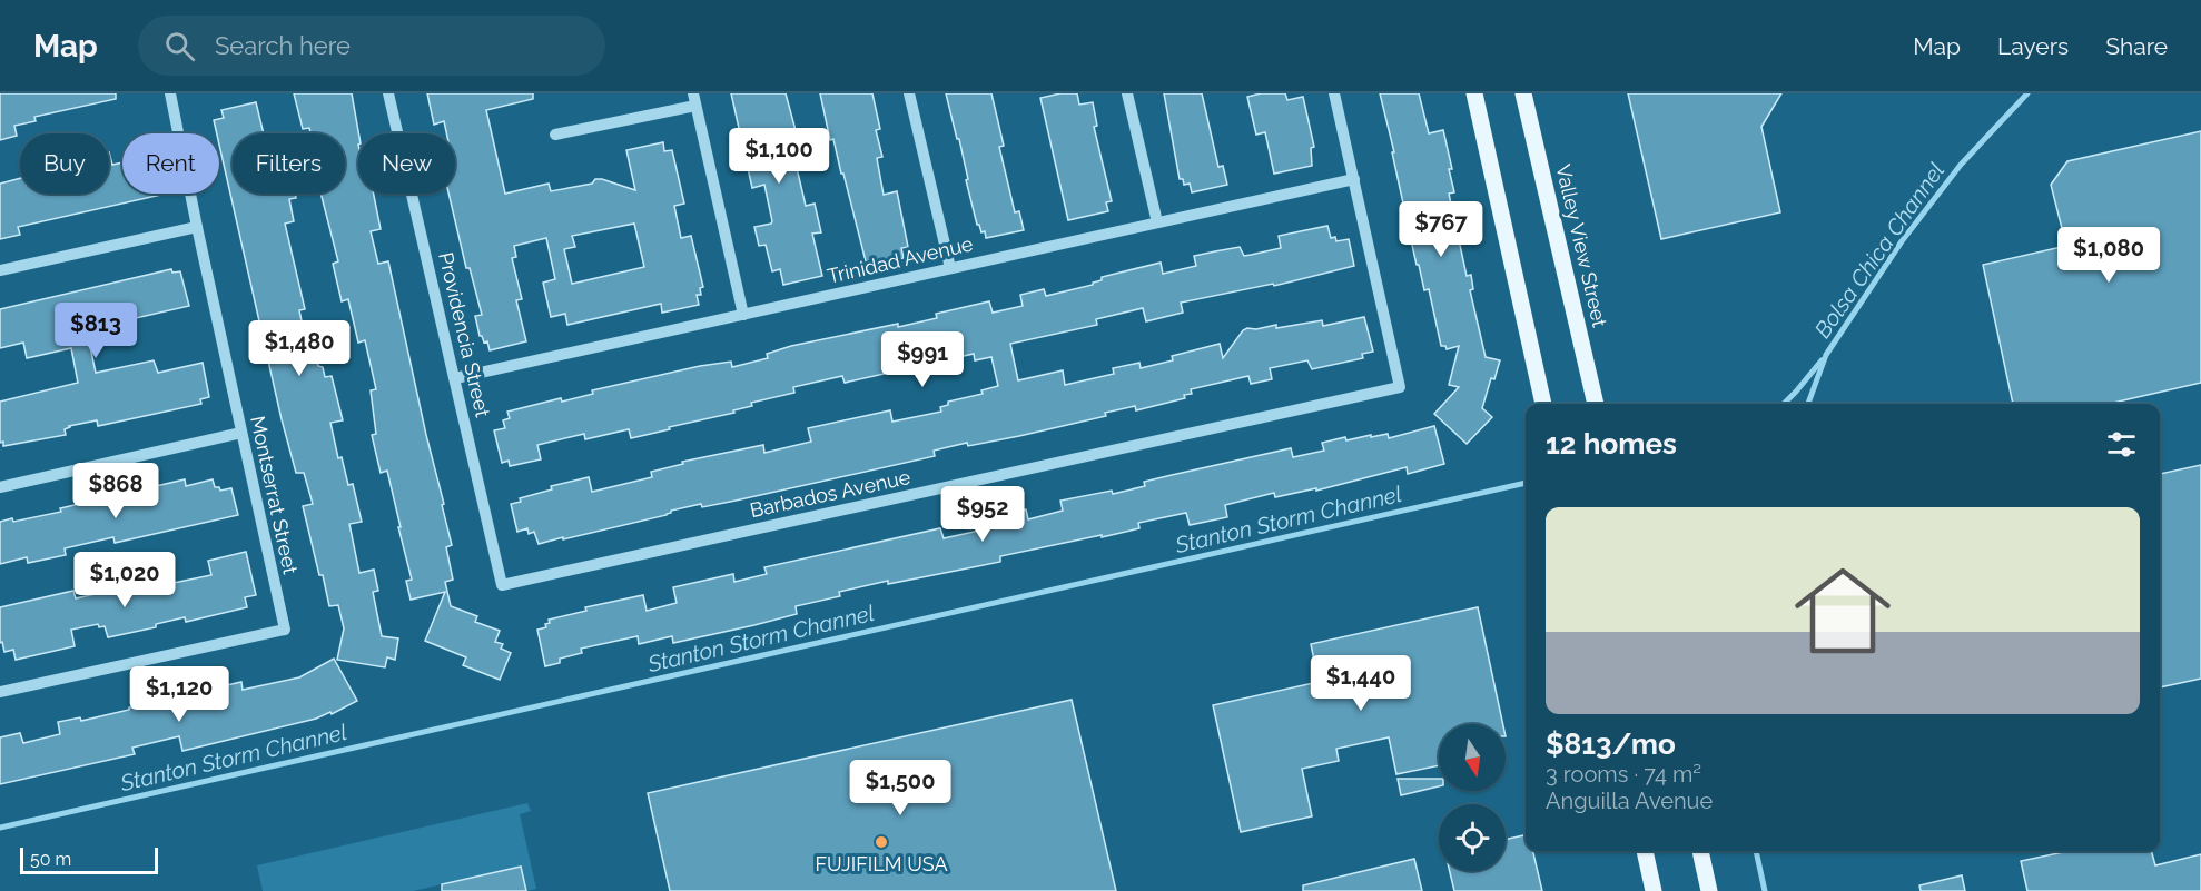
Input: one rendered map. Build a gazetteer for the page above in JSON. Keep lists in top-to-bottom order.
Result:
{
  "streets": {
    "main road": ["Valley View Street"],
    "street": [
      "Trinidad Avenue",
      "Providencia Street",
      "Barbados Avenue",
      "Montserrat Street"
    ]
  },
  "crossings": [
    ["Trinidad Avenue", "Providencia Street"],
    ["Trinidad Avenue", "Barbados Avenue"],
    ["Providencia Street", "Barbados Avenue"]
  ],
  "water": ["Bolsa Chica Channel", "Stanton Storm Channel"],
  "places": ["FUJIFILM USA"],
  "scale_bar": "50 m",
  "north": "bottom",
  "page": {
    "header": "Map",
    "search": "Search here",
    "nav": ["Map", "Layers", "Share"],
    "price": [
      "$1,100",
      "$767",
      "$1,080",
      "$813",
      "$1,480",
      "$991",
      "$868",
      "$952",
      "$1,020",
      "$1,440",
      "$1,120",
      "$1,500"
    ],
    "chip": [
      "Buy",
      "Rent",
      "Filters",
      "New"
    ],
    "heading": "12 homes",
    "list": [
      {
        "name": "$813/mo",
        "note": "3 rooms · 74 m² · Anguilla Avenue"
      }
    ],
    "scale": "50 m"
  }
}
